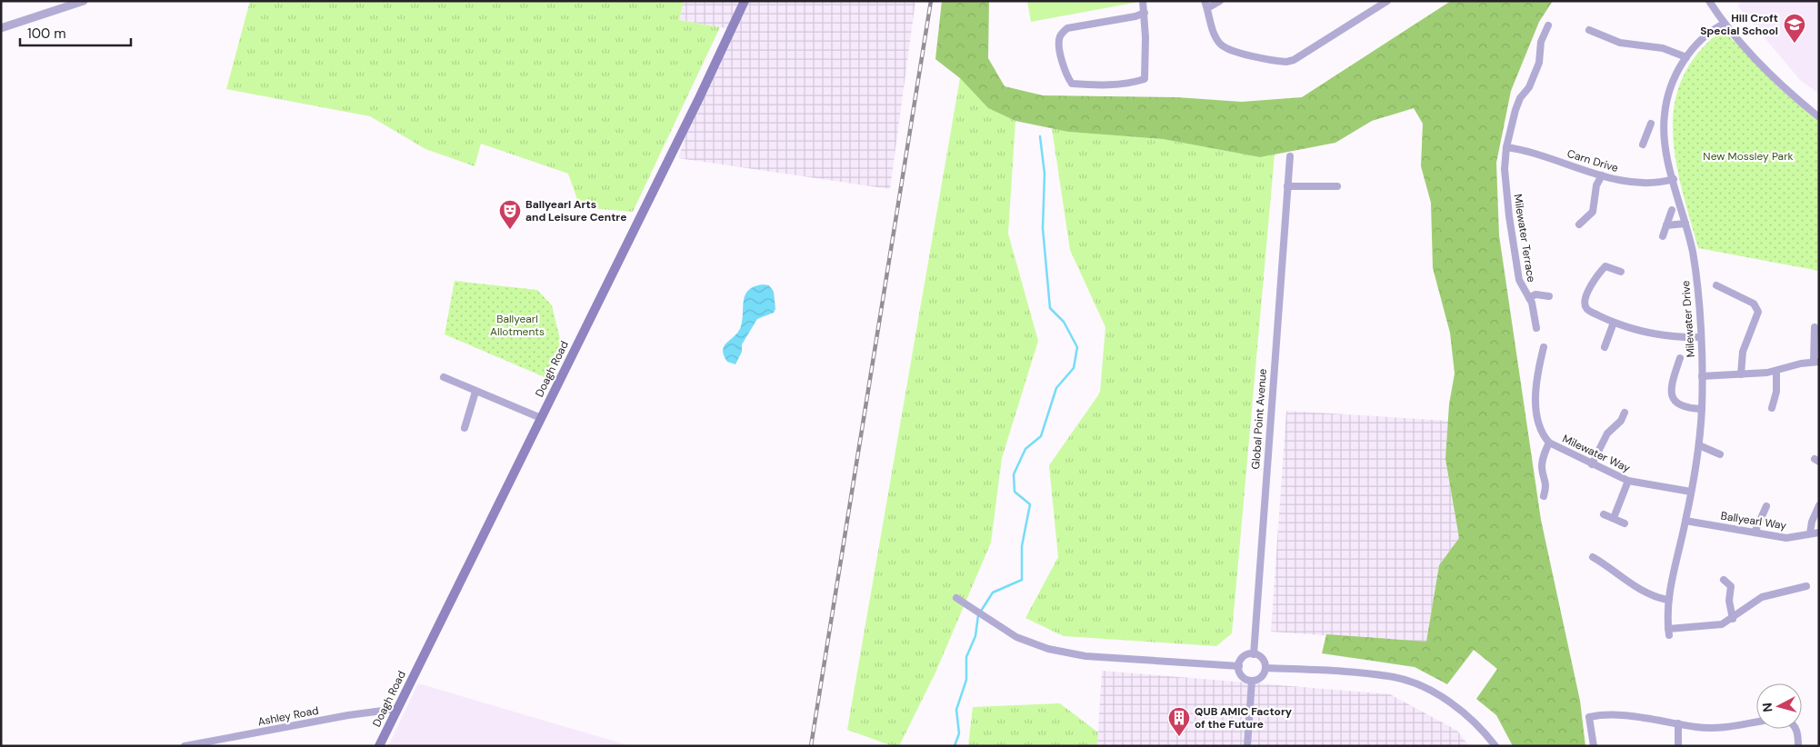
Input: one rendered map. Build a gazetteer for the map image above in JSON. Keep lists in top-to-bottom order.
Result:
{
  "streets": {
    "main road": ["Doagh Road"],
    "street": [
      "Carn Drive",
      "Milewater Terrace",
      "Milewater Drive",
      "Global Point Avenue",
      "Milewater Way",
      "Ballyearl Way",
      "Ashley Road"
    ]
  },
  "crossings": [
    ["Carn Drive", "Milewater Terrace"],
    ["Carn Drive", "Milewater Drive"],
    ["Milewater Drive", "Milewater Way"],
    ["Milewater Drive", "Ballyearl Way"],
    ["Doagh Road", "Ashley Road"]
  ],
  "parks": ["New Mossley Park", "Ballyearl Allotments"],
  "places": {
    "school or university": ["Hill Croft Special School"],
    "theatre": ["Ballyearl Arts and Leisure Centre"],
    "building": ["QUB AMIC Factory of the Future"]
  },
  "scale_bar": "100 m",
  "north": "left"
}
